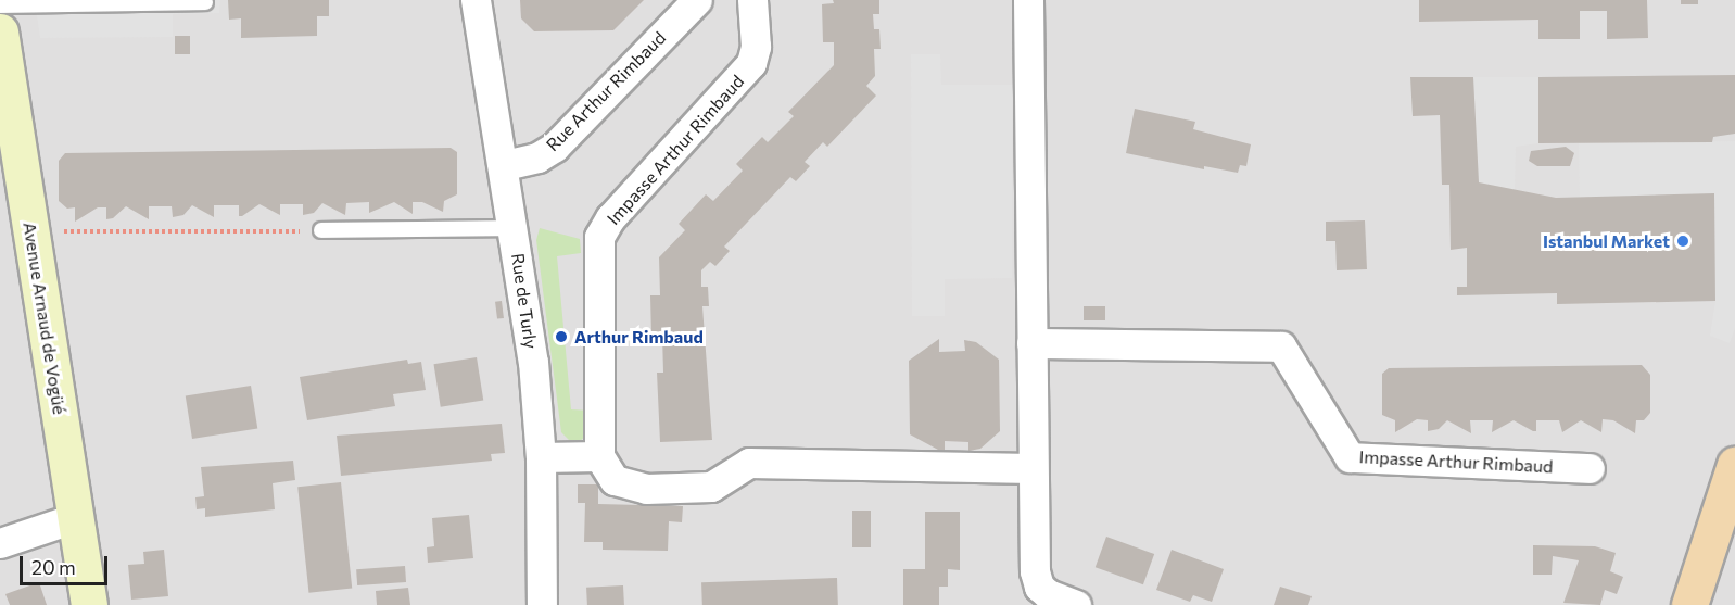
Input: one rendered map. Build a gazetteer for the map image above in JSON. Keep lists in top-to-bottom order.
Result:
{
  "streets": {
    "street": [
      "Rue Arthur Rimbaud",
      "Impasse Arthur Rimbaud",
      "Rue de Turly",
      "Avenue Arnaud de Vogüé"
    ]
  },
  "crossings": [
    ["Rue Arthur Rimbaud", "Rue de Turly"]
  ],
  "places": ["Istanbul Market", "Arthur Rimbaud"],
  "scale_bar": "20 m"
}
